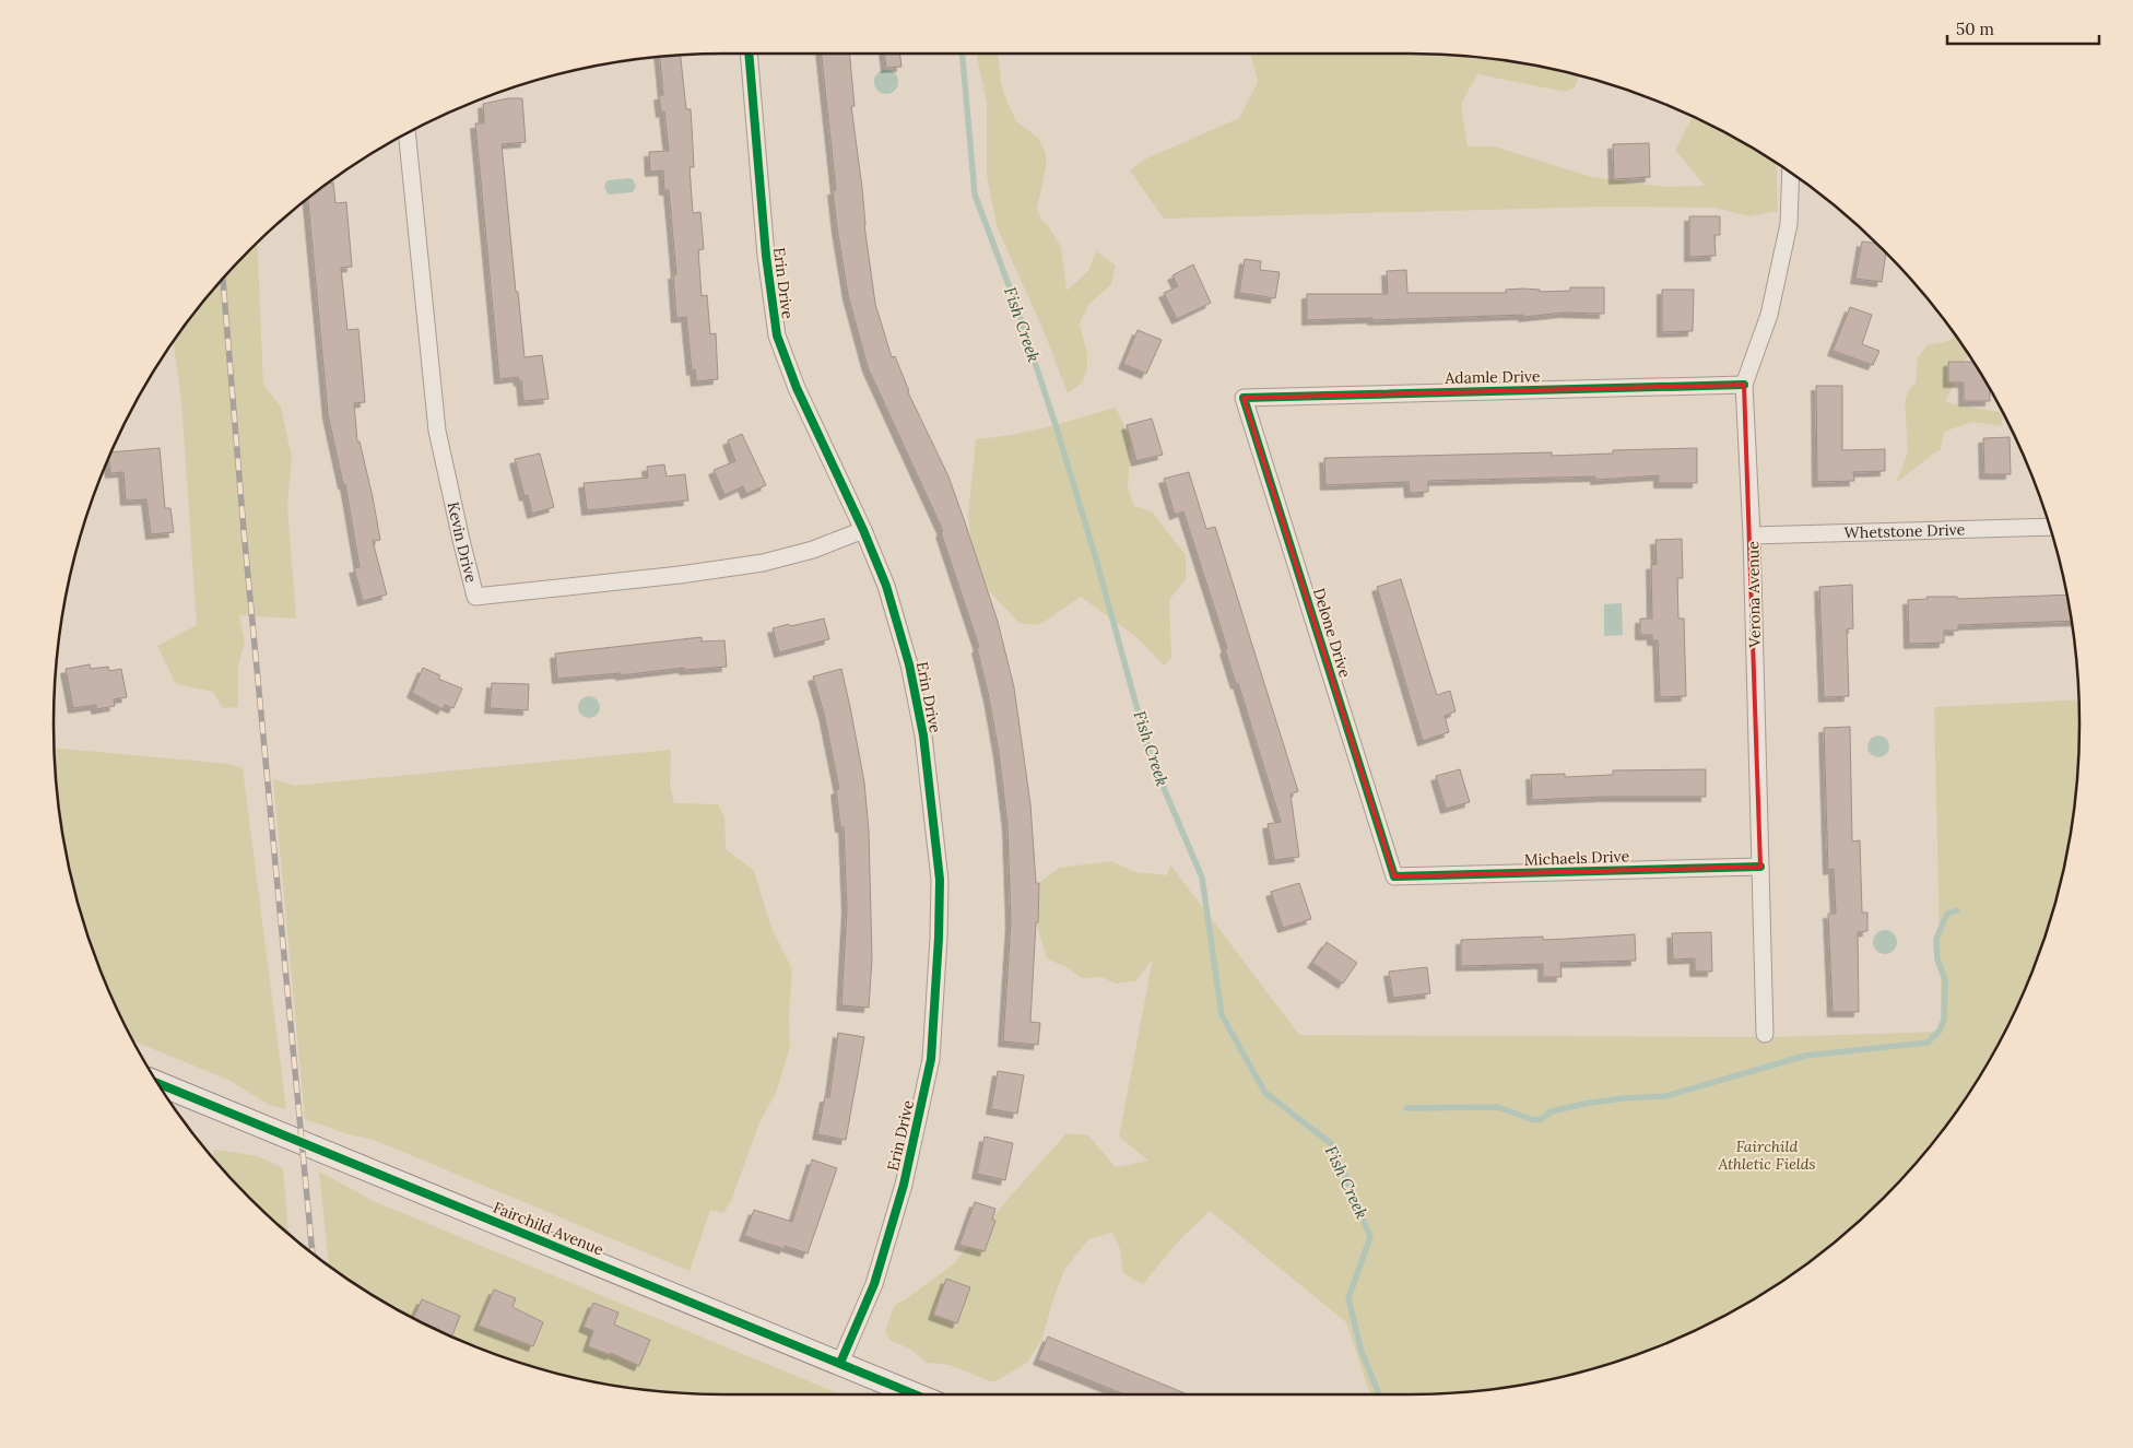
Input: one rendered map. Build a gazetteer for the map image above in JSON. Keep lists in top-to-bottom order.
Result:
{
  "streets": {
    "main road": ["Fairchild Avenue"],
    "street": [
      "Erin Drive",
      "Adamle Drive",
      "Whetstone Drive",
      "Kevin Drive",
      "Verona Avenue",
      "Delone Drive",
      "Michaels Drive"
    ]
  },
  "crossings": [
    ["Erin Drive", "Kevin Drive"],
    ["Erin Drive", "Fairchild Avenue"],
    ["Adamle Drive", "Verona Avenue"],
    ["Adamle Drive", "Delone Drive"],
    ["Whetstone Drive", "Verona Avenue"],
    ["Verona Avenue", "Michaels Drive"],
    ["Delone Drive", "Michaels Drive"]
  ],
  "water": ["Fish Creek"],
  "parks": ["Fairchild Athletic Fields"],
  "scale_bar": "50 m"
}
